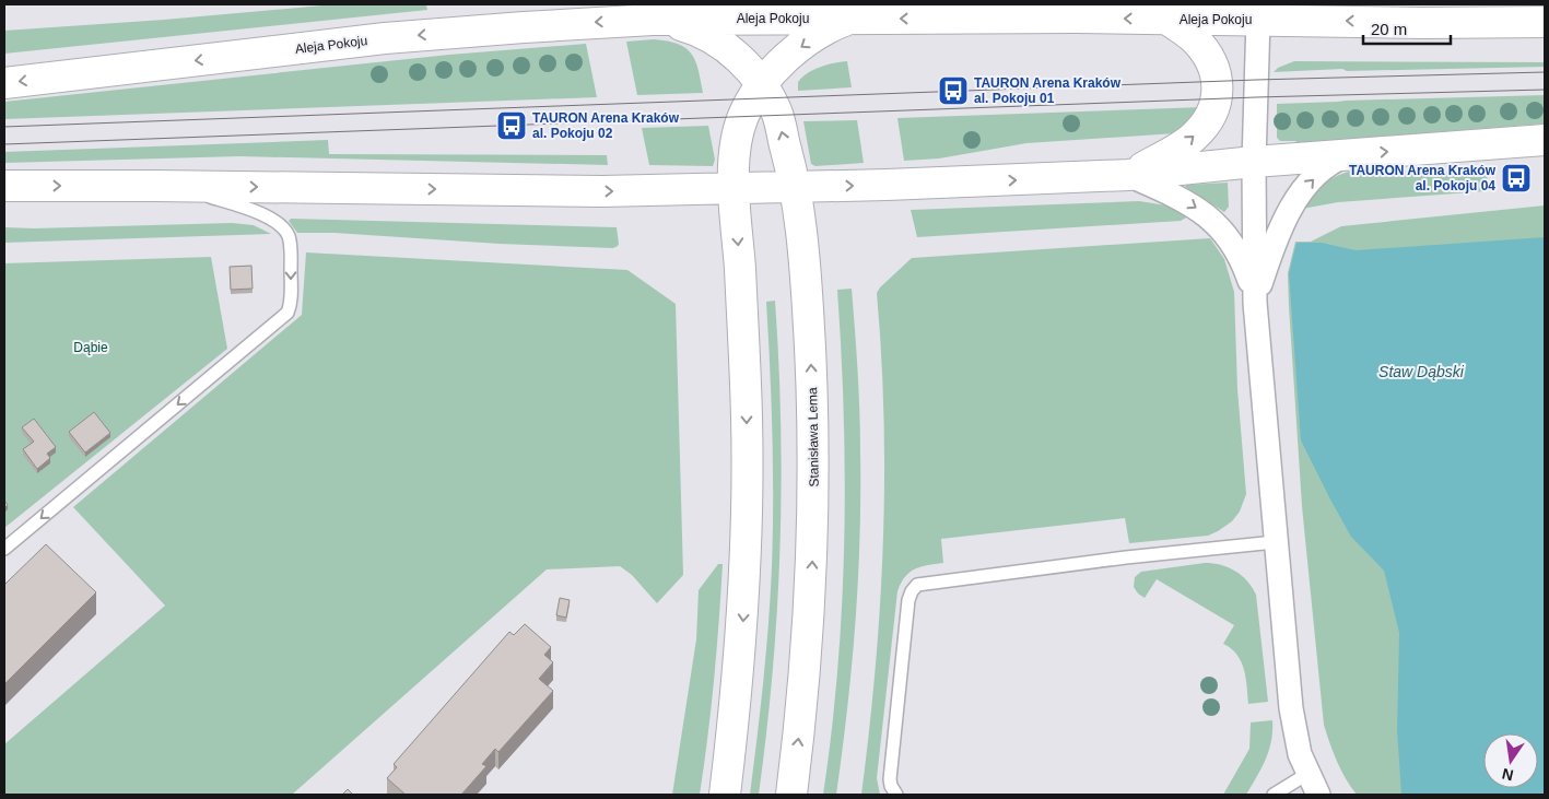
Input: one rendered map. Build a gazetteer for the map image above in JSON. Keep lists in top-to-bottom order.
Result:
{
  "streets": {
    "main road": ["Aleja Pokoju", "Stanisława Lema"]
  },
  "crossings": [
    ["Aleja Pokoju", "Stanisława Lema"]
  ],
  "water": ["Staw Dąbski"],
  "parks": ["Dąbie"],
  "places": {
    "bus stop": ["TAURON Arena Kraków al. Pokoju 01", "TAURON Arena Kraków al. Pokoju 02", "TAURON Arena Kraków al. Pokoju 04"]
  },
  "scale_bar": "20 m",
  "north": "bottom"
}
